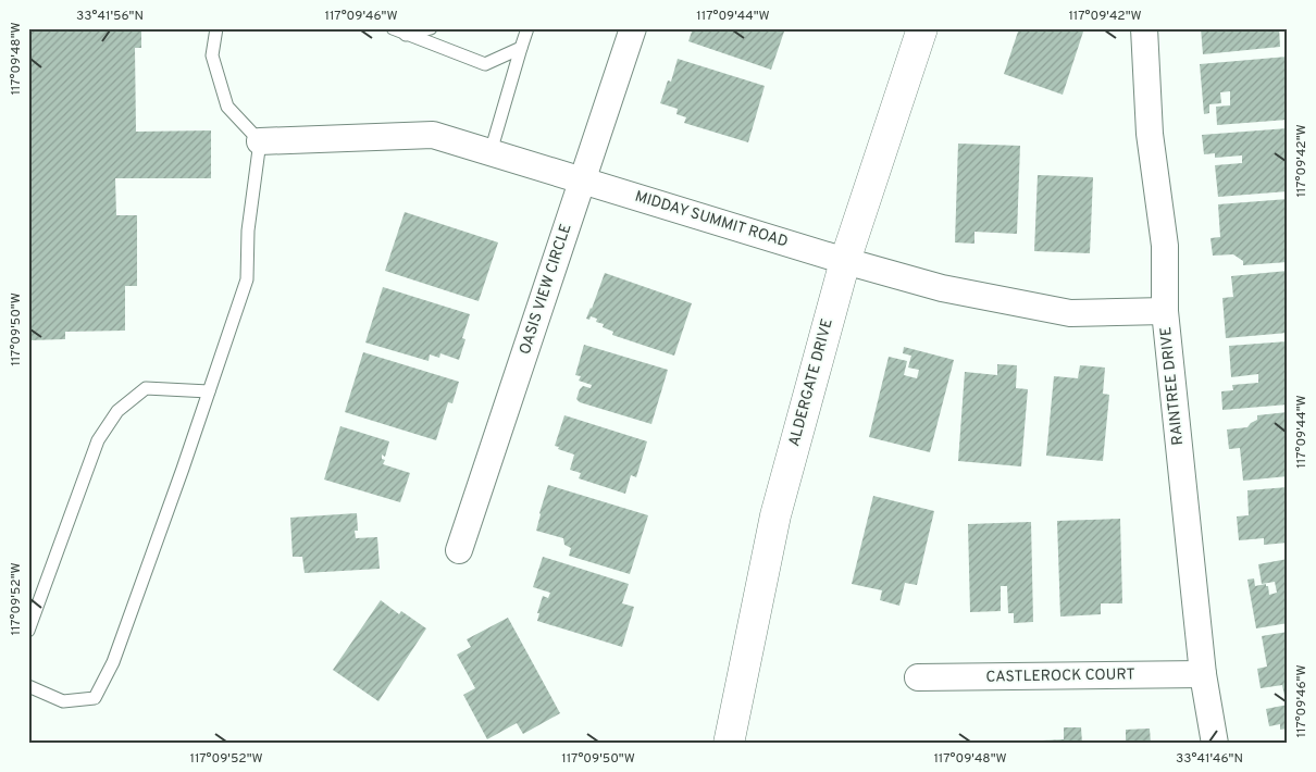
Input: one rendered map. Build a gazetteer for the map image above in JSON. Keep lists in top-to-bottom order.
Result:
{
  "streets": {
    "street": [
      "MIDDAY SUMMIT ROAD",
      "OASIS VIEW CIRCLE",
      "ALDERGATE DRIVE",
      "RAINTREE DRIVE",
      "CASTLEROCK COURT"
    ]
  },
  "crossings": [
    ["MIDDAY SUMMIT ROAD", "OASIS VIEW CIRCLE"],
    ["MIDDAY SUMMIT ROAD", "ALDERGATE DRIVE"],
    ["MIDDAY SUMMIT ROAD", "RAINTREE DRIVE"],
    ["RAINTREE DRIVE", "CASTLEROCK COURT"]
  ],
  "coordinates": [
    "33°41'56\"N",
    "117°09'46\"W",
    "117°09'44\"W",
    "117°09'42\"W",
    "117°09'48\"W",
    "117°09'50\"W",
    "117°09'52\"W",
    "33°41'46\"N"
  ]
}
